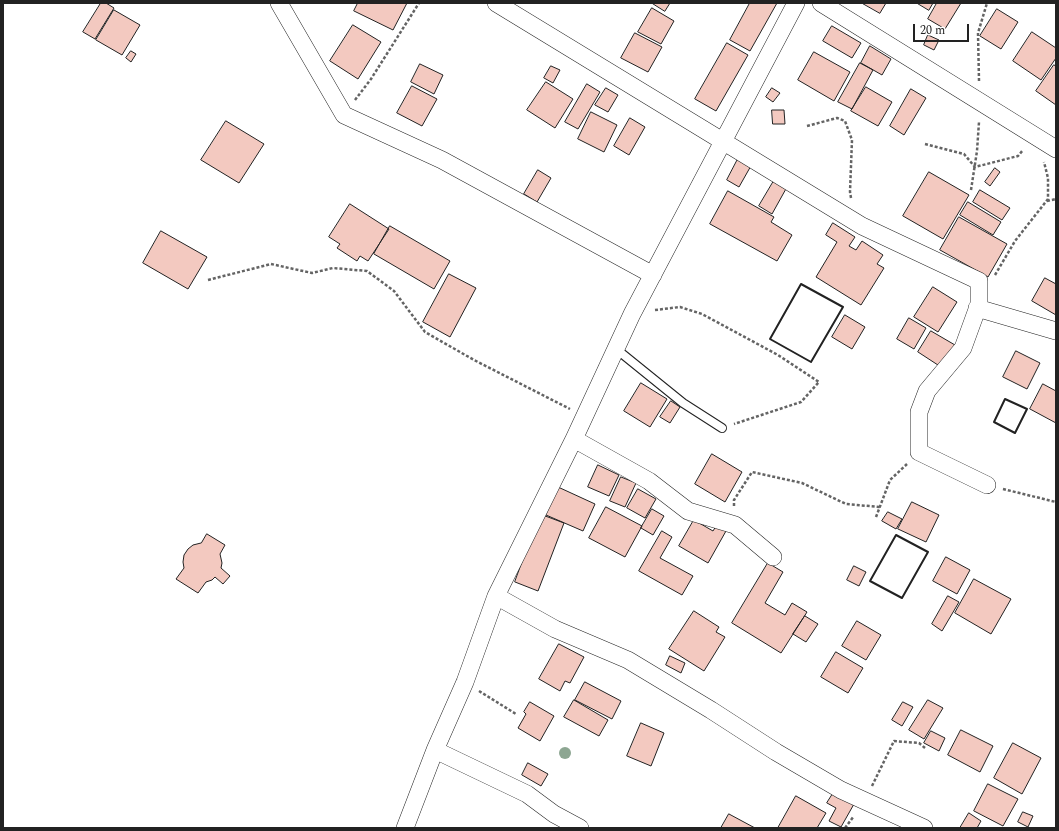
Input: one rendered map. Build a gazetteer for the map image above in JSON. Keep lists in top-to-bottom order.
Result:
{
  "scale_bar": "20 m"
}
